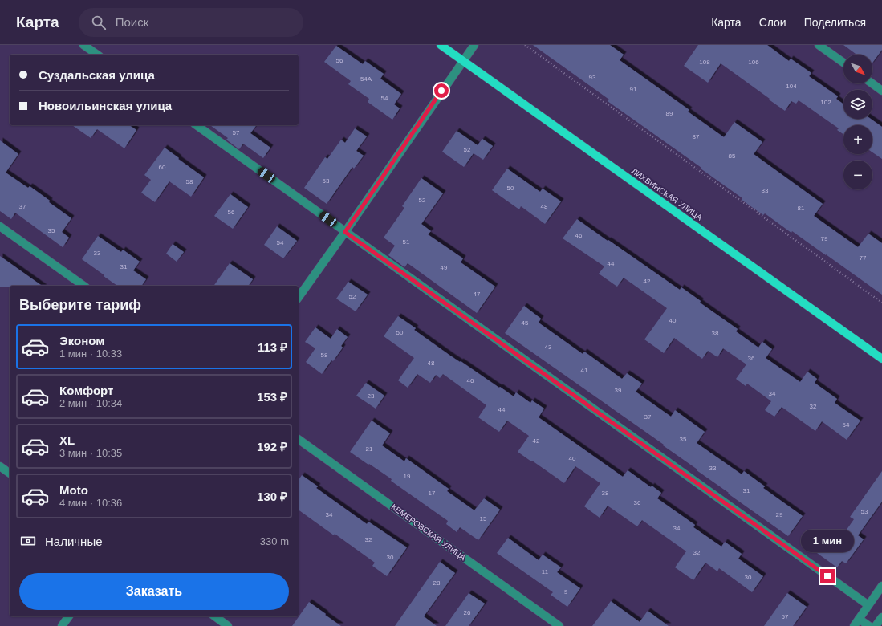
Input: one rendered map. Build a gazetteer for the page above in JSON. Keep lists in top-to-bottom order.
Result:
{
  "streets": {
    "main road": ["ЛИХВИНСКАЯ УЛИЦА"],
    "street": ["КЕМЕРОВСКАЯ УЛИЦА"]
  },
  "house_numbers": [
    "56",
    "108",
    "106",
    "93",
    "54А",
    "104",
    "91",
    "54",
    "102",
    "89",
    "57",
    "87",
    "52",
    "85",
    "60",
    "53",
    "58",
    "50",
    "83",
    "52",
    "37",
    "48",
    "81",
    "56",
    "35",
    "46",
    "79",
    "51",
    "54",
    "33",
    "77",
    "44",
    "31",
    "49",
    "42",
    "47",
    "52",
    "40",
    "45",
    "50",
    "38",
    "43",
    "58",
    "36",
    "48",
    "41",
    "46",
    "39",
    "34",
    "23",
    "32",
    "44",
    "37",
    "54",
    "35",
    "42",
    "21",
    "40",
    "33",
    "19",
    "31",
    "17",
    "38",
    "36",
    "53",
    "34",
    "29",
    "15",
    "34",
    "32",
    "32",
    "30",
    "11",
    "30",
    "28",
    "9",
    "26",
    "57"
  ],
  "north": "bottom right",
  "page": {
    "header": "Карта",
    "search": "Поиск",
    "nav": ["Карта", "Слои", "Поделиться"],
    "map_buttons": ["+", "−"],
    "banner": ["Суздальская улица", "Новоильинская улица"],
    "heading": "Выберите тариф",
    "list": [
      {
        "name": "Эконом",
        "note": "1 мин · 10:33",
        "value": "113 ₽"
      },
      {
        "name": "Комфорт",
        "note": "2 мин · 10:34",
        "value": "153 ₽"
      },
      {
        "name": "XL",
        "note": "3 мин · 10:35",
        "value": "192 ₽"
      },
      {
        "name": "Moto",
        "note": "4 мин · 10:36",
        "value": "130 ₽"
      }
    ],
    "pay": ["Наличные", "330 m"],
    "bubble": "1 мин",
    "buttons": "Заказать"
  }
}
